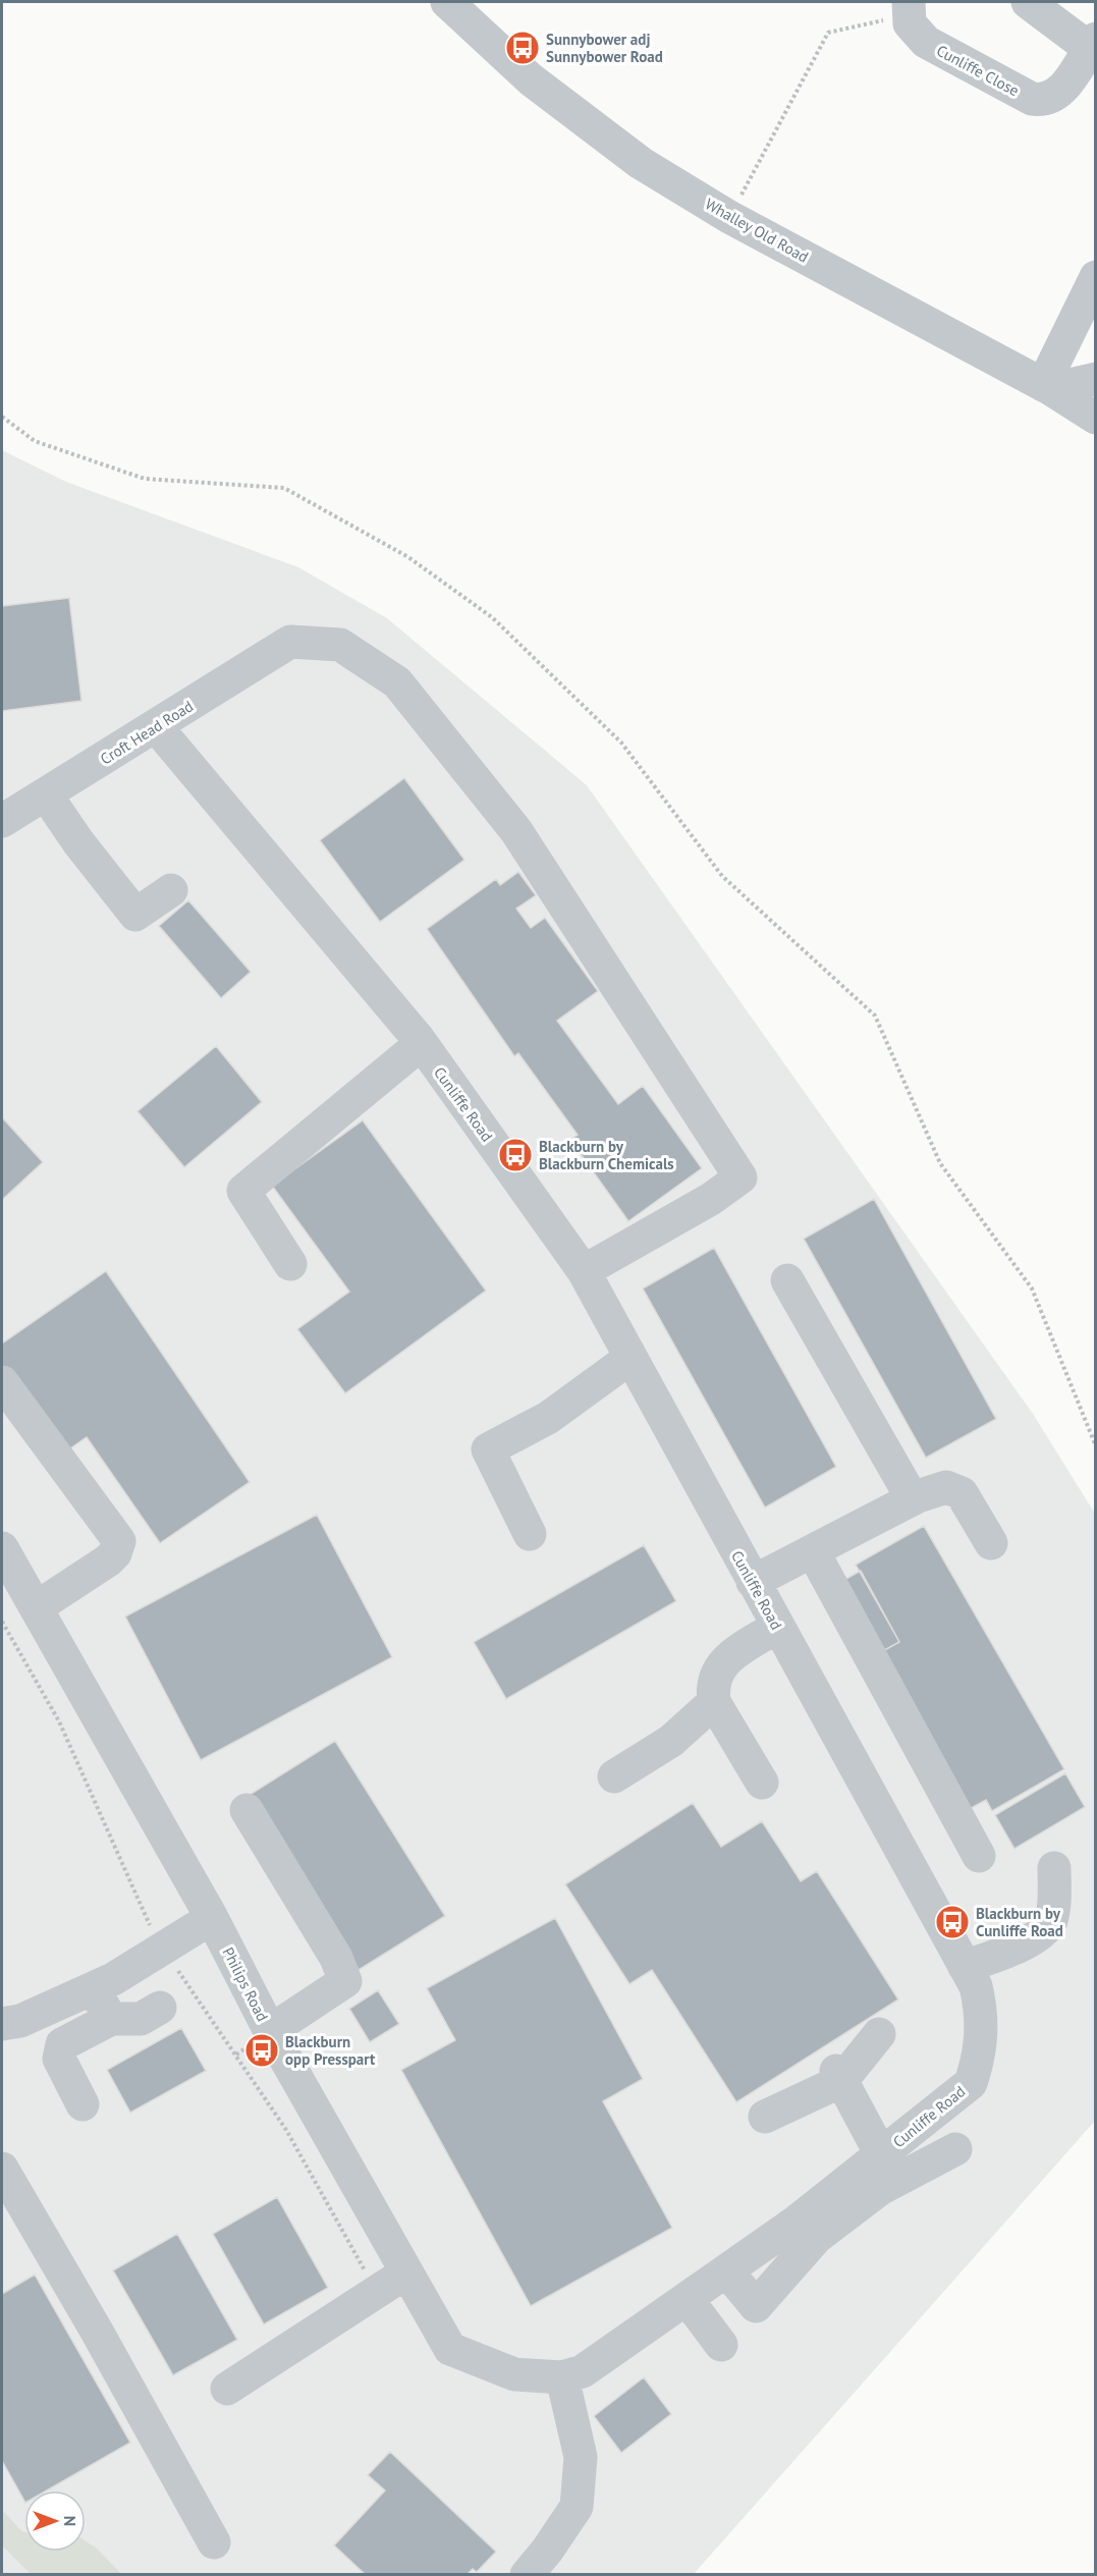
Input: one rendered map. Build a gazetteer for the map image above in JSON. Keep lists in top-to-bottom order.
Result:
{
  "streets": {
    "street": [
      "Cunliffe Close",
      "Whalley Old Road",
      "Croft Head Road",
      "Cunliffe Road",
      "Philips Road"
    ]
  },
  "crossings": [
    ["Croft Head Road", "Cunliffe Road"],
    ["Cunliffe Road", "Philips Road"]
  ],
  "places": {
    "bus stop": [
      "Sunnybower adj Sunnybower Road",
      "Blackburn by Blackburn Chemicals",
      "Blackburn by Cunliffe Road",
      "Blackburn opp Presspart"
    ]
  },
  "north": "right"
}
